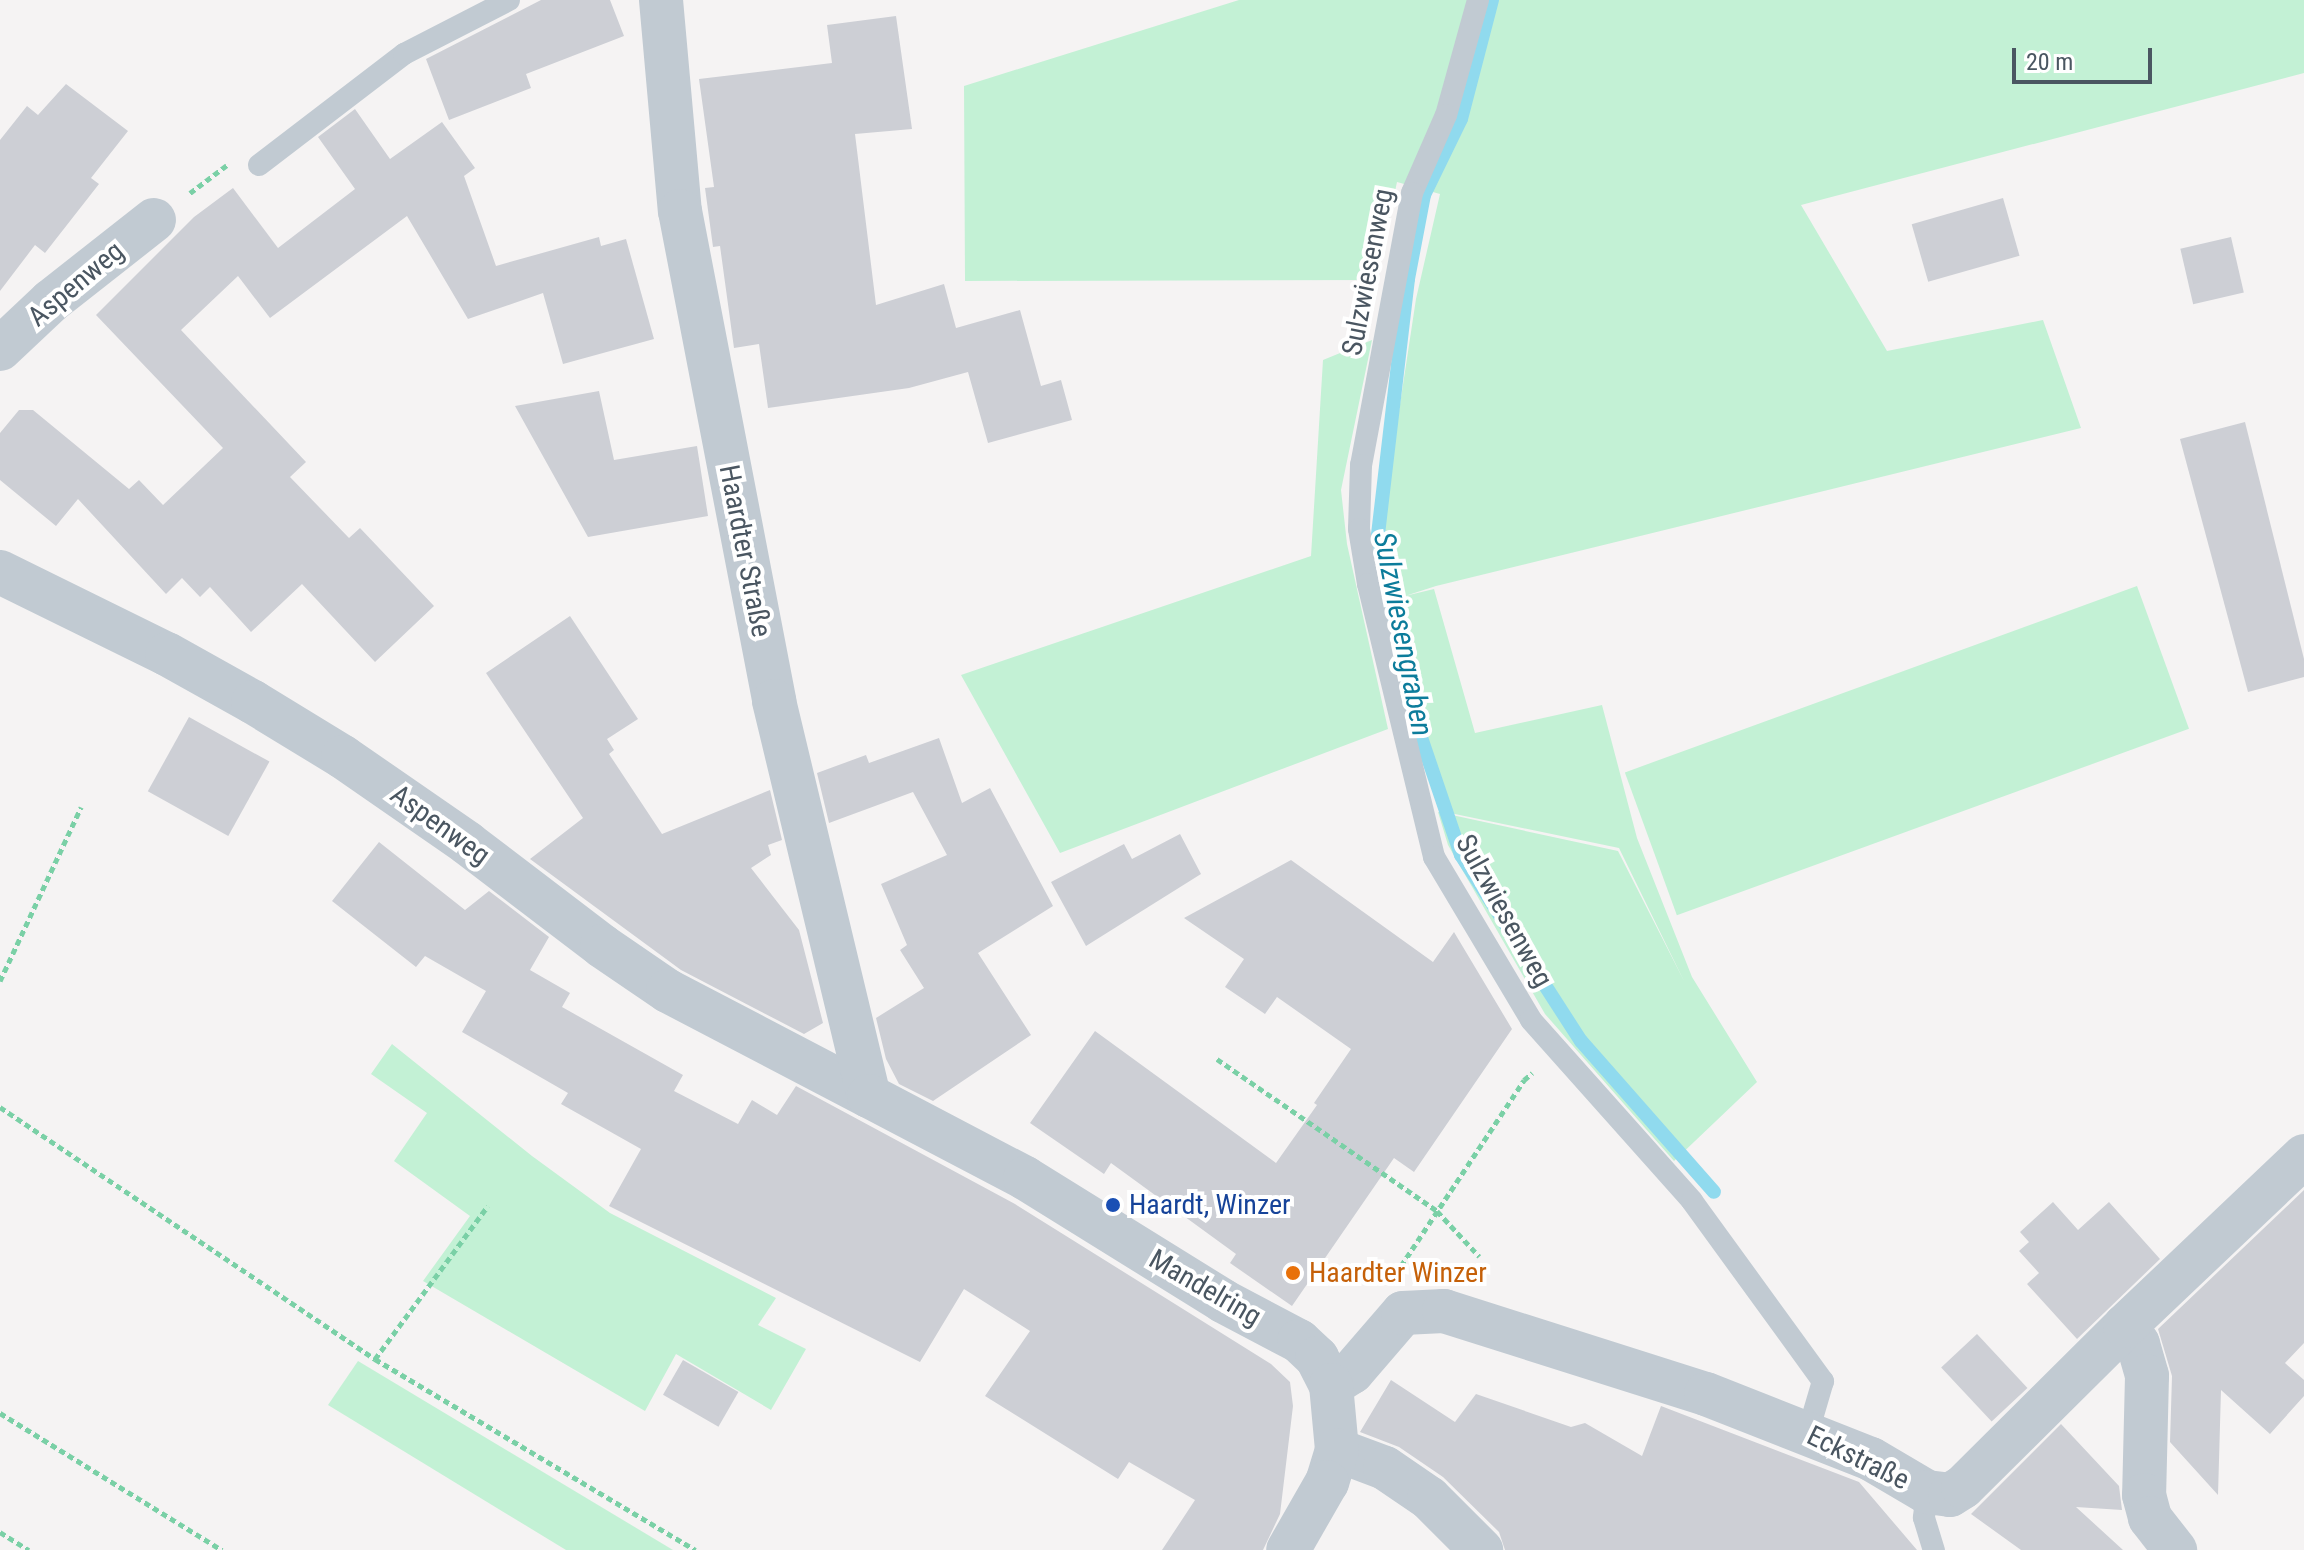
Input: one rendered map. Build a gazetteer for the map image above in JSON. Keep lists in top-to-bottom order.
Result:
{
  "streets": {
    "street": [
      "Aspenweg",
      "Haardter Straße",
      "Mandelring",
      "Eckstraße"
    ],
    "lane": ["Sulzwiesenweg"]
  },
  "crossings": [
    ["Sulzwiesenweg", "Eckstraße"],
    ["Aspenweg", "Haardter Straße"],
    ["Aspenweg", "Mandelring"],
    ["Haardter Straße", "Mandelring"]
  ],
  "water": ["Sulzwiesengraben"],
  "places": ["Haardt, Winzer", "Haardter Winzer"],
  "scale_bar": "20 m"
}
